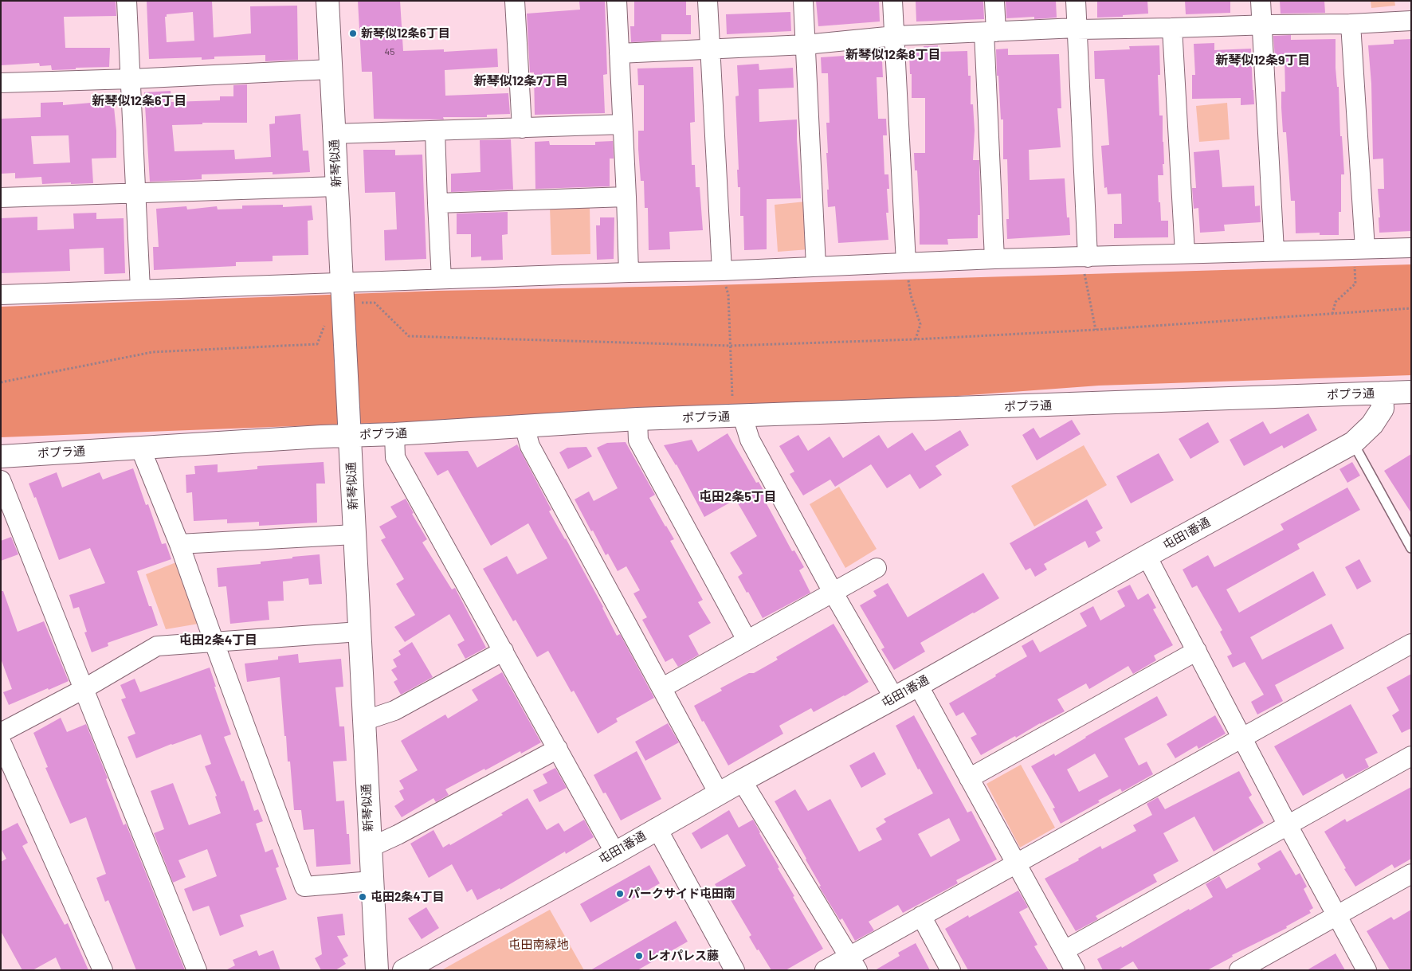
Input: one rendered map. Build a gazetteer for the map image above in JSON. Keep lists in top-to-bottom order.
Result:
{
  "streets": {
    "street": ["新琴似通", "ポプラ通", "屯田1番通"]
  },
  "crossings": [
    ["新琴似通", "ポプラ通"],
    ["ポプラ通", "屯田1番通"]
  ],
  "districts": [
    "新琴似12条8丁目",
    "新琴似12条9丁目",
    "新琴似12条7丁目",
    "新琴似12条6丁目",
    "屯田2条5丁目",
    "屯田2条4丁目"
  ],
  "parks": ["屯田南緑地"],
  "places": [
    "新琴似12条6丁目",
    "パークサイド屯田南",
    "屯田2条4丁目",
    "レオパレス藤"
  ],
  "house_numbers": ["45"]
}
